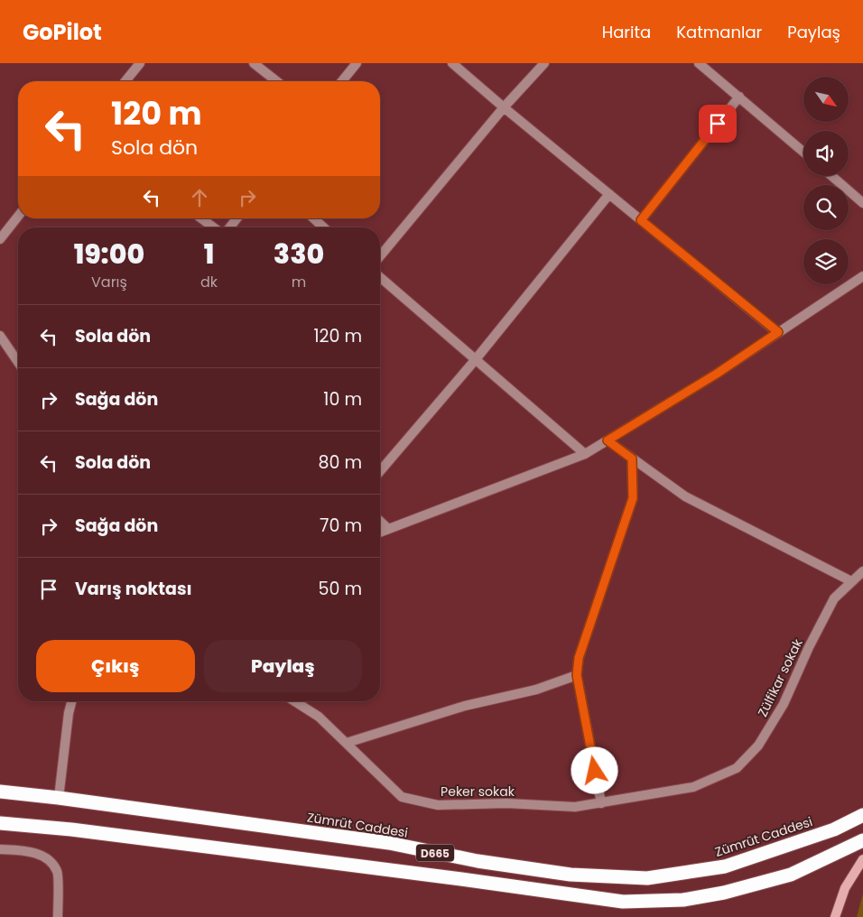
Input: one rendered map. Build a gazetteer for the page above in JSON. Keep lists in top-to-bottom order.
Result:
{
  "streets": {
    "highway": ["Zümrüt Caddesi", "D665"],
    "street": ["Zülfikar sokak", "Peker sokak"]
  },
  "crossings": [
    ["Zülfikar sokak", "Peker sokak"]
  ],
  "north": "bottom right",
  "page": {
    "header": "GoPilot",
    "nav": ["Harita", "Katmanlar", "Paylaş"],
    "turn": ["120 m", "Sola dön"],
    "eta": [
      "19:00",
      "Varış",
      "1",
      "dk",
      "330",
      "m"
    ],
    "list": [
      {
        "name": "Sola dön",
        "value": "120 m"
      },
      {
        "name": "Sağa dön",
        "value": "10 m"
      },
      {
        "name": "Sola dön",
        "value": "80 m"
      },
      {
        "name": "Sağa dön",
        "value": "70 m"
      },
      {
        "name": "Varış noktası",
        "value": "50 m"
      }
    ],
    "buttons": ["Çıkış", "Paylaş"]
  }
}
